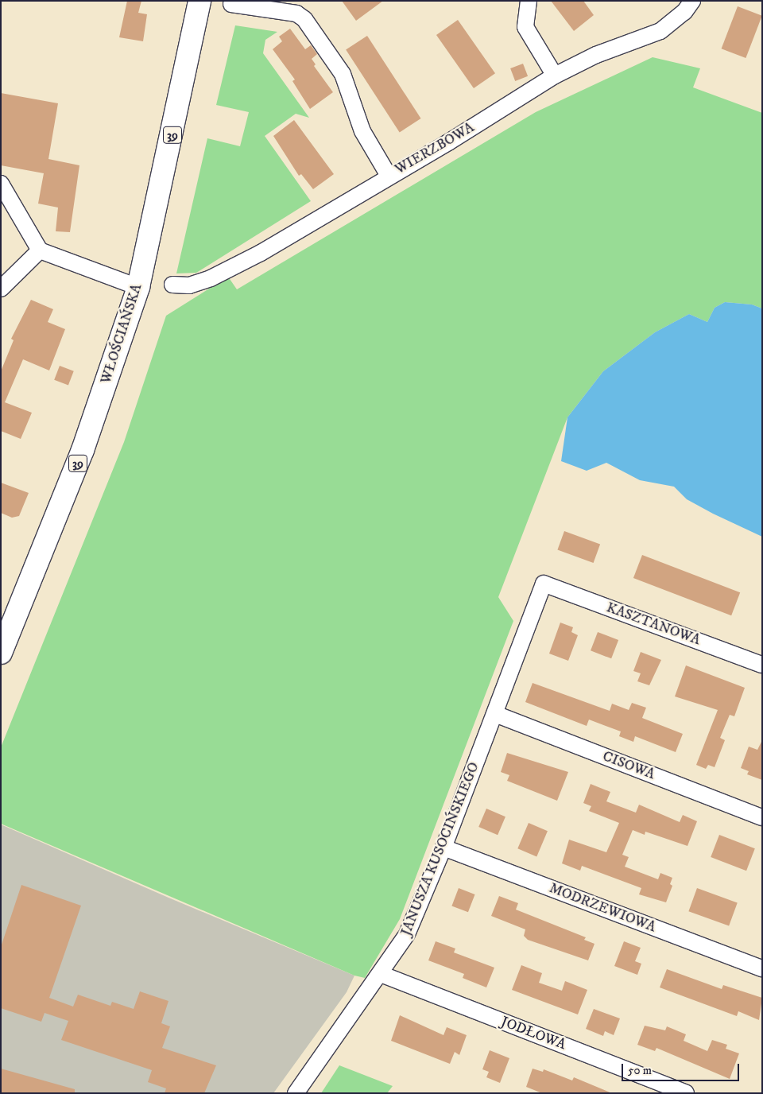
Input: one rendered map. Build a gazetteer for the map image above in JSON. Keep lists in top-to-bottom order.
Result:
{
  "streets": {
    "main road": ["39", "WŁOŚCIAŃSKA"],
    "street": [
      "WIERZBOWA",
      "KASZTANOWA",
      "CISOWA",
      "JANUSZA KUSOCIŃSKIEGO",
      "MODRZEWIOWA",
      "JODŁOWA"
    ]
  },
  "crossings": [
    ["KASZTANOWA", "JANUSZA KUSOCIŃSKIEGO"],
    ["CISOWA", "JANUSZA KUSOCIŃSKIEGO"],
    ["JANUSZA KUSOCIŃSKIEGO", "MODRZEWIOWA"],
    ["JANUSZA KUSOCIŃSKIEGO", "JODŁOWA"]
  ],
  "scale_bar": "50 m"
}
